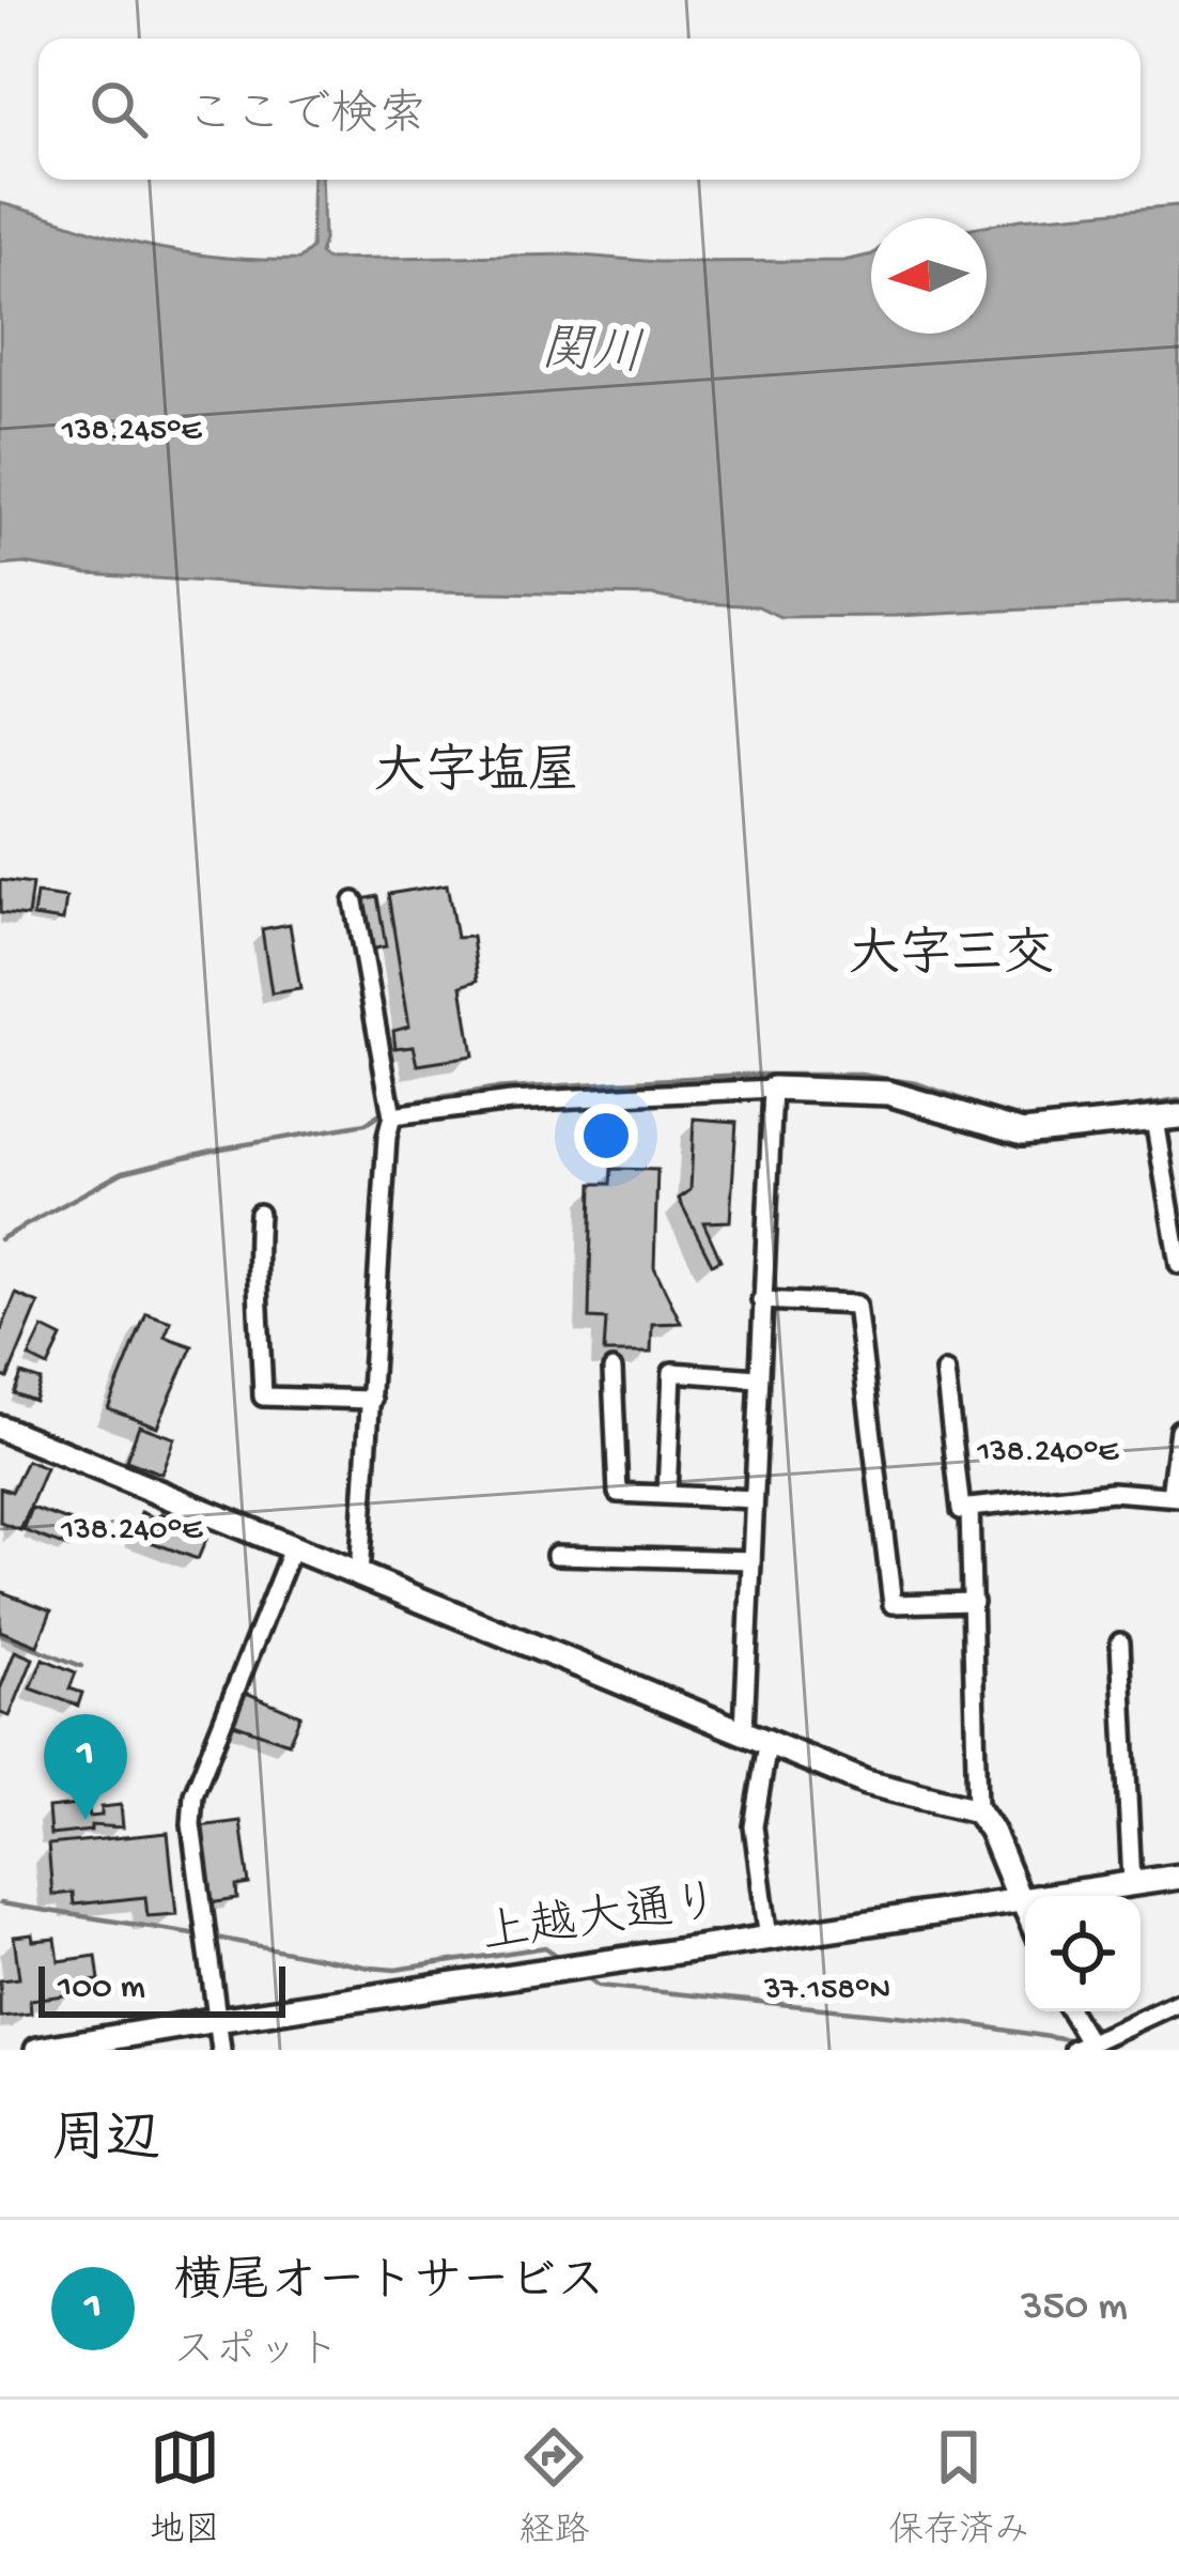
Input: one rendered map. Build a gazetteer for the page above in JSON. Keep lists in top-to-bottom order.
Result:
{
  "streets": {
    "street": ["上越大通り"]
  },
  "districts": ["大字塩屋", "大字三交"],
  "water": ["関川"],
  "scale_bar": "100 m",
  "north": "left",
  "page": {
    "search": "ここで検索",
    "pins": "1",
    "scale": "100 m",
    "heading": "周辺",
    "list": [
      {
        "mark": "1",
        "name": "横尾オートサービス",
        "note": "スポット",
        "value": "350 m"
      }
    ],
    "nav": ["地図", "経路", "保存済み"]
  },
  "coordinates": ["138.245°E", "138.240°E", "37.158°N"]
}
